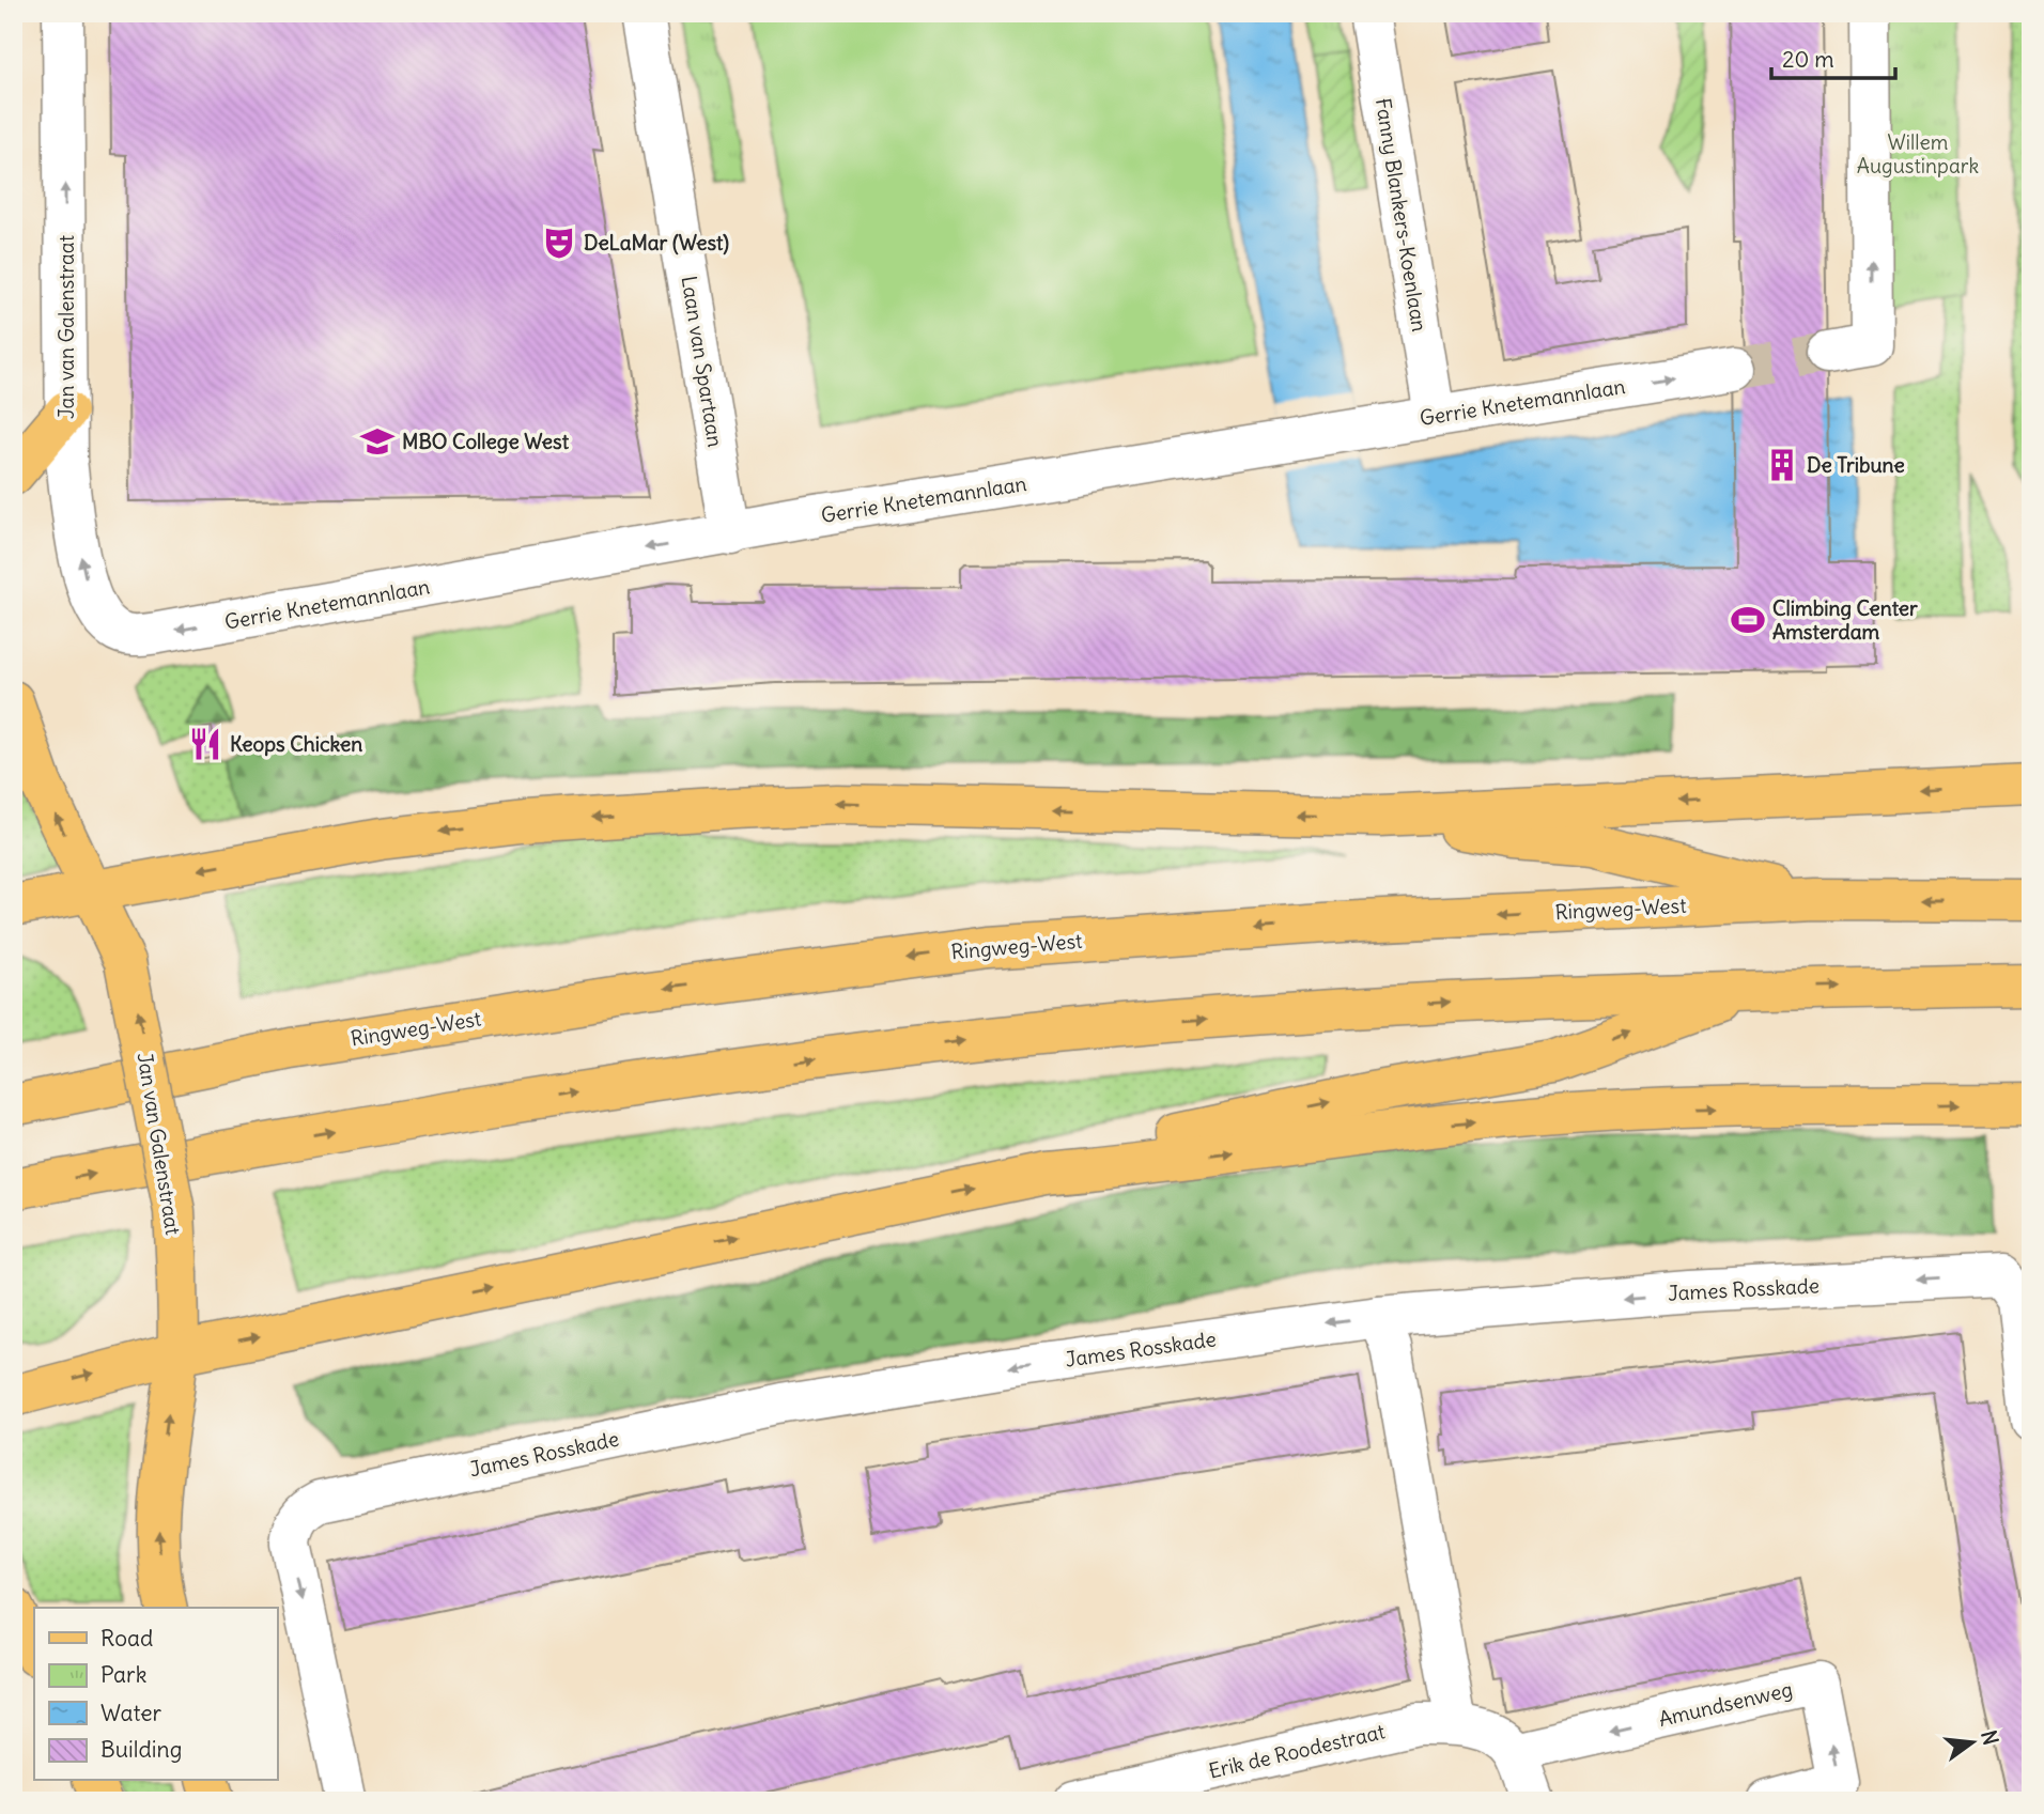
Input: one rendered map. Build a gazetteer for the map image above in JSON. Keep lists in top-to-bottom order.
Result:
{
  "streets": {
    "main road": ["Jan van Galenstraat", "Ringweg-West"],
    "street": [
      "Fanny Blankers-Koenlaan",
      "Laan van Spartaan",
      "Gerrie Knetemannlaan",
      "James Rosskade",
      "Amundsenweg",
      "Erik de Roodestraat"
    ]
  },
  "crossings": [
    ["Fanny Blankers-Koenlaan", "Gerrie Knetemannlaan"],
    ["Jan van Galenstraat", "Gerrie Knetemannlaan"],
    ["Laan van Spartaan", "Gerrie Knetemannlaan"],
    ["Amundsenweg", "Erik de Roodestraat"]
  ],
  "one_way": ["Jan van Galenstraat"],
  "parks": ["Willem Augustinpark"],
  "places": {
    "theatre": ["DeLaMar (West)"],
    "school or university": ["MBO College West"],
    "building": ["De Tribune"],
    "sports": ["Climbing Center Amsterdam"],
    "restaurant": ["Keops Chicken"]
  },
  "legend": [
    "Road",
    "Park",
    "Water",
    "Building"
  ],
  "scale_bar": "20 m",
  "north": "right"
}
